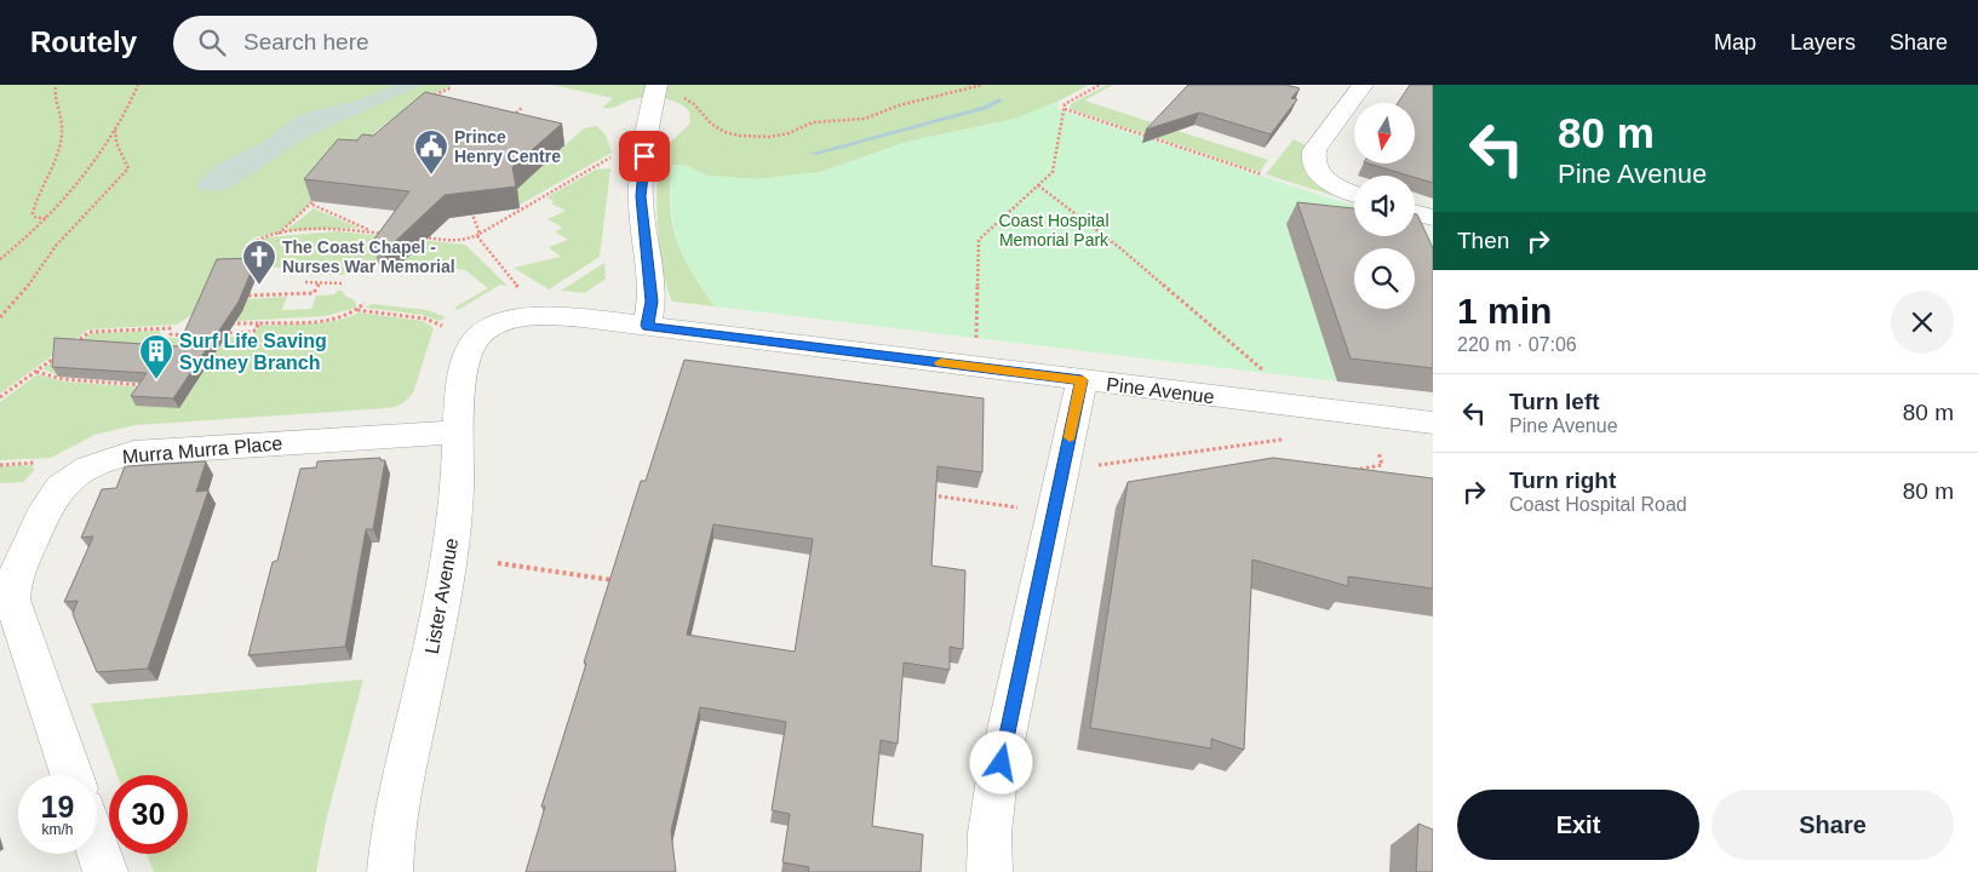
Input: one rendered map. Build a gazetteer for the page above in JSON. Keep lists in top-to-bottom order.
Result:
{
  "streets": {
    "street": ["Pine Avenue", "Murra Murra Place", "Lister Avenue"]
  },
  "crossings": [
    ["Pine Avenue", "Lister Avenue"],
    ["Murra Murra Place", "Lister Avenue"]
  ],
  "parks": ["Coast Hospital Memorial Park"],
  "places": {
    "public building": ["Prince Henry Centre"],
    "church": ["The Coast Chapel - Nurses War Memorial"],
    "building": ["Surf Life Saving Sydney Branch"]
  },
  "north": "bottom",
  "page": {
    "header": "Routely",
    "search": "Search here",
    "nav": ["Map", "Layers", "Share"],
    "turn": ["80 m", "Pine Avenue"],
    "then": "Then",
    "heading": ["1 min", "220 m · 07:06"],
    "list": [
      {
        "name": "Turn left",
        "note": "Pine Avenue",
        "value": "80 m"
      },
      {
        "name": "Turn right",
        "note": "Coast Hospital Road",
        "value": "80 m"
      }
    ],
    "speed": "19 km/h",
    "limit": "30",
    "buttons": ["Exit", "Share"]
  }
}
